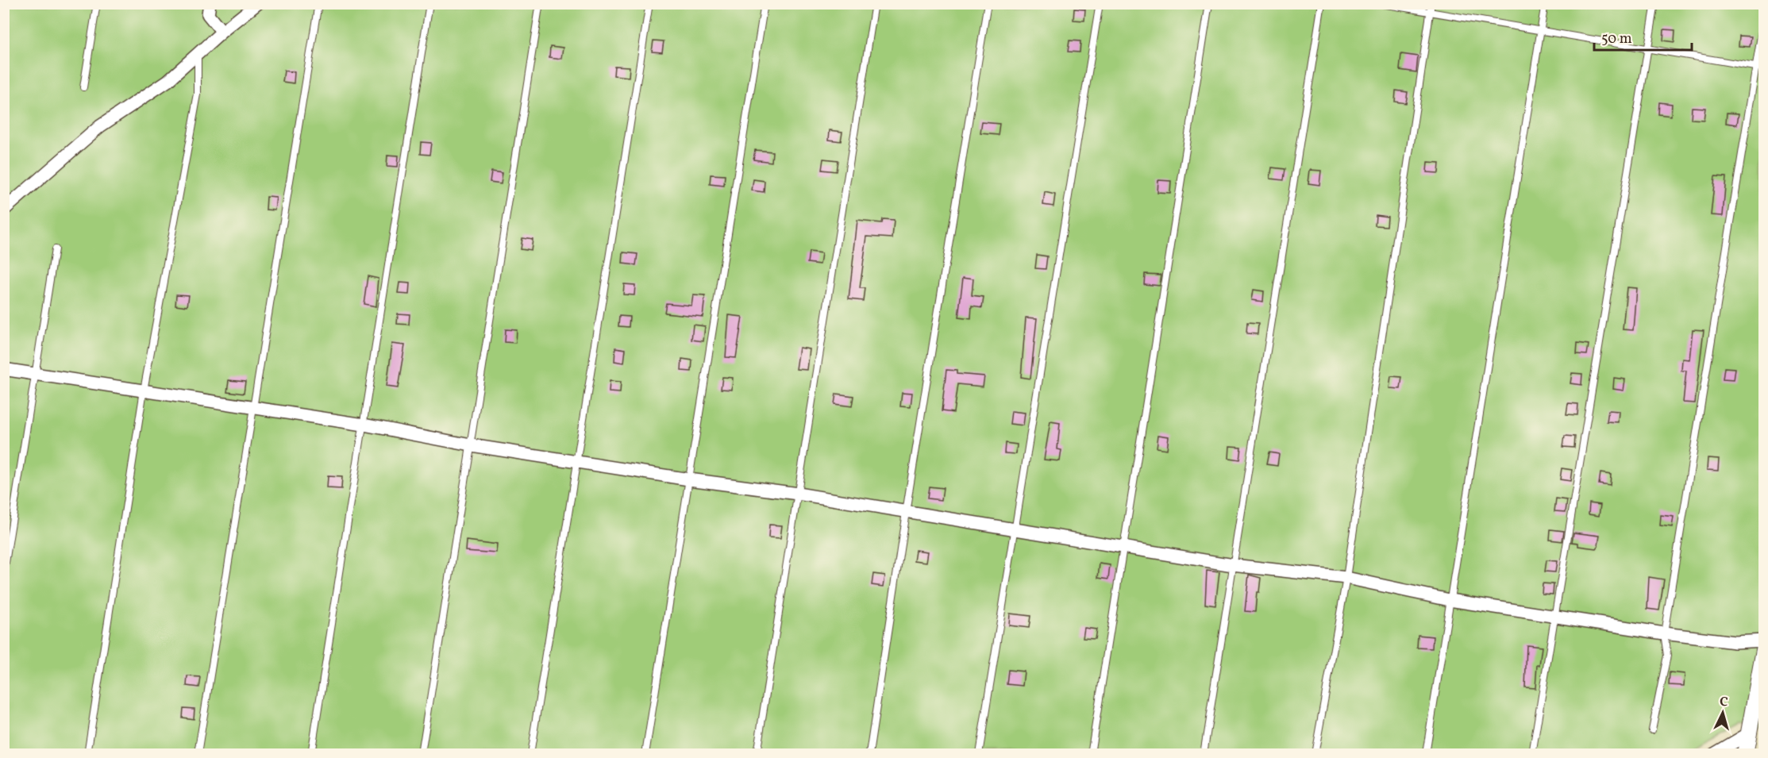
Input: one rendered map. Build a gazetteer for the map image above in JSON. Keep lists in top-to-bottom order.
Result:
{
  "scale_bar": "50 m",
  "north": "top"
}
